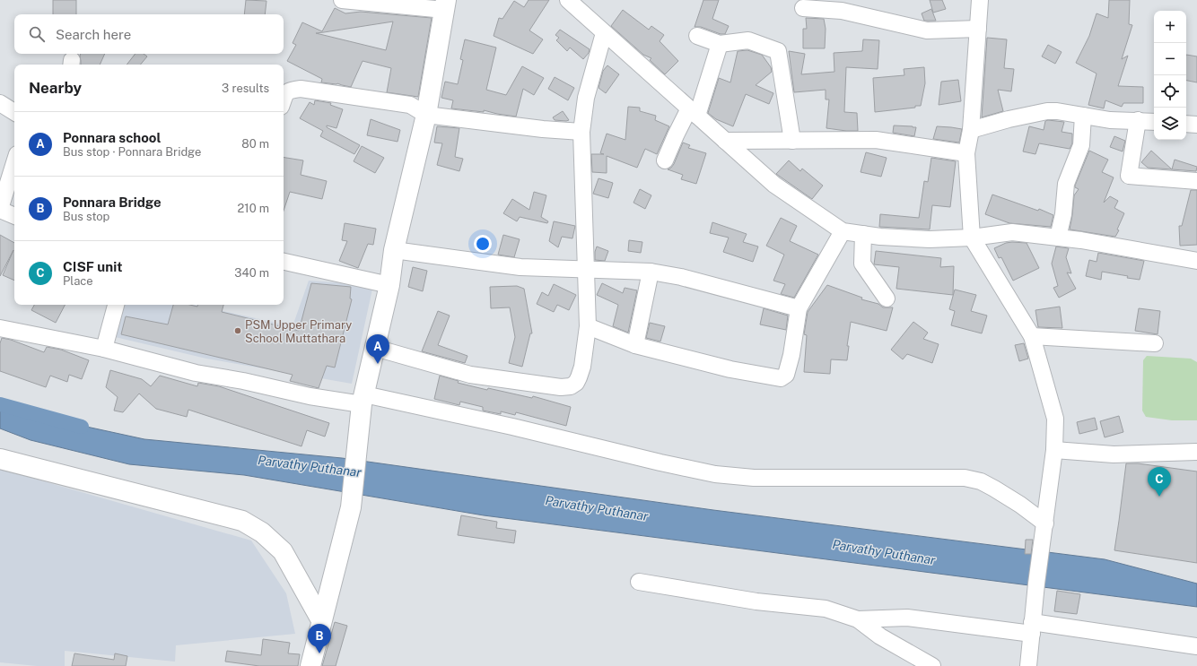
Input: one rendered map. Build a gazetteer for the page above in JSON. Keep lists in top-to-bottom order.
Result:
{
  "water": ["Parvathy Puthanar"],
  "places": ["PSM Upper Primary School Muttathara"],
  "page": {
    "map_buttons": ["+", "−"],
    "search": "Search here",
    "heading": ["Nearby", "3 results"],
    "list": [
      {
        "mark": "A",
        "name": "Ponnara school",
        "note": "Bus stop · Ponnara Bridge",
        "value": "80 m"
      },
      {
        "mark": "B",
        "name": "Ponnara Bridge",
        "note": "Bus stop",
        "value": "210 m"
      },
      {
        "mark": "C",
        "name": "CISF unit",
        "note": "Place",
        "value": "340 m"
      }
    ],
    "pins": ["A", "C", "B"]
  }
}
